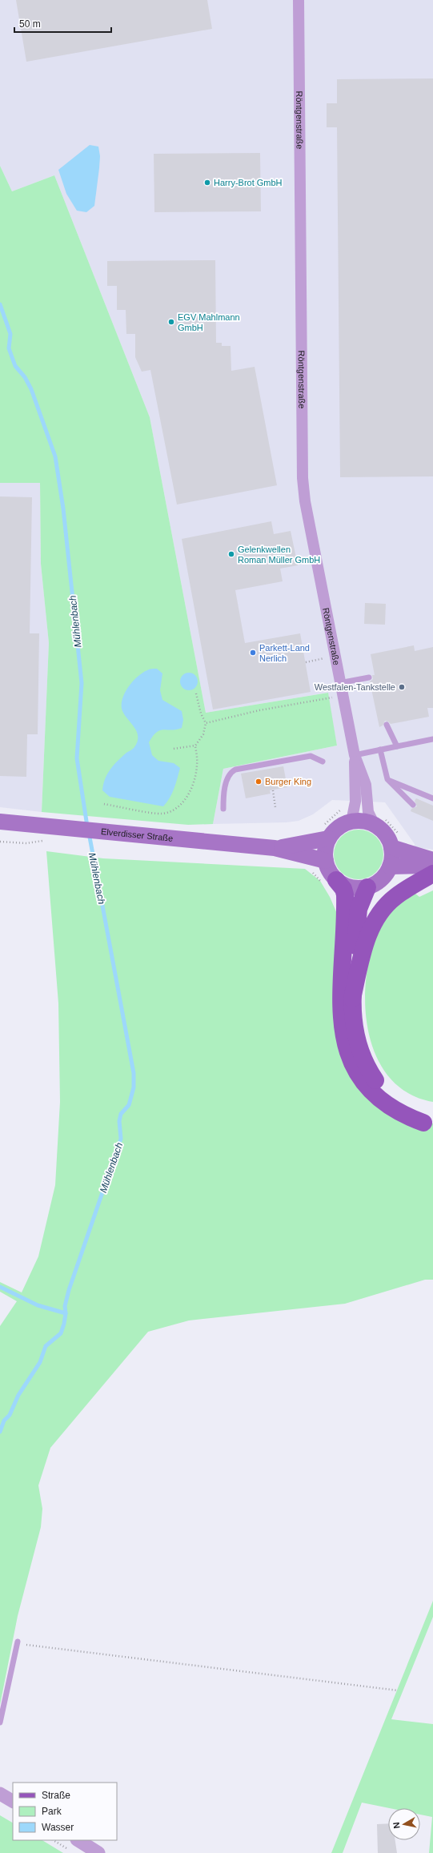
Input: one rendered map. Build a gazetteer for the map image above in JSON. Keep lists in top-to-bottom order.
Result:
{
  "streets": {
    "main road": ["Elverdisser Straße"],
    "street": ["Röntgenstraße"]
  },
  "crossings": [
    ["Röntgenstraße", "Elverdisser Straße"]
  ],
  "water": ["Mühlenbach"],
  "places": [
    "Harry-Brot GmbH",
    "EGV Mahlmann GmbH",
    "Gelenkwellen Roman Müller GmbH",
    "Parkett-Land Nerlich",
    "Westfalen-Tankstelle",
    "Burger King"
  ],
  "legend": ["Straße", "Park", "Wasser"],
  "scale_bar": "50 m",
  "north": "left"
}
